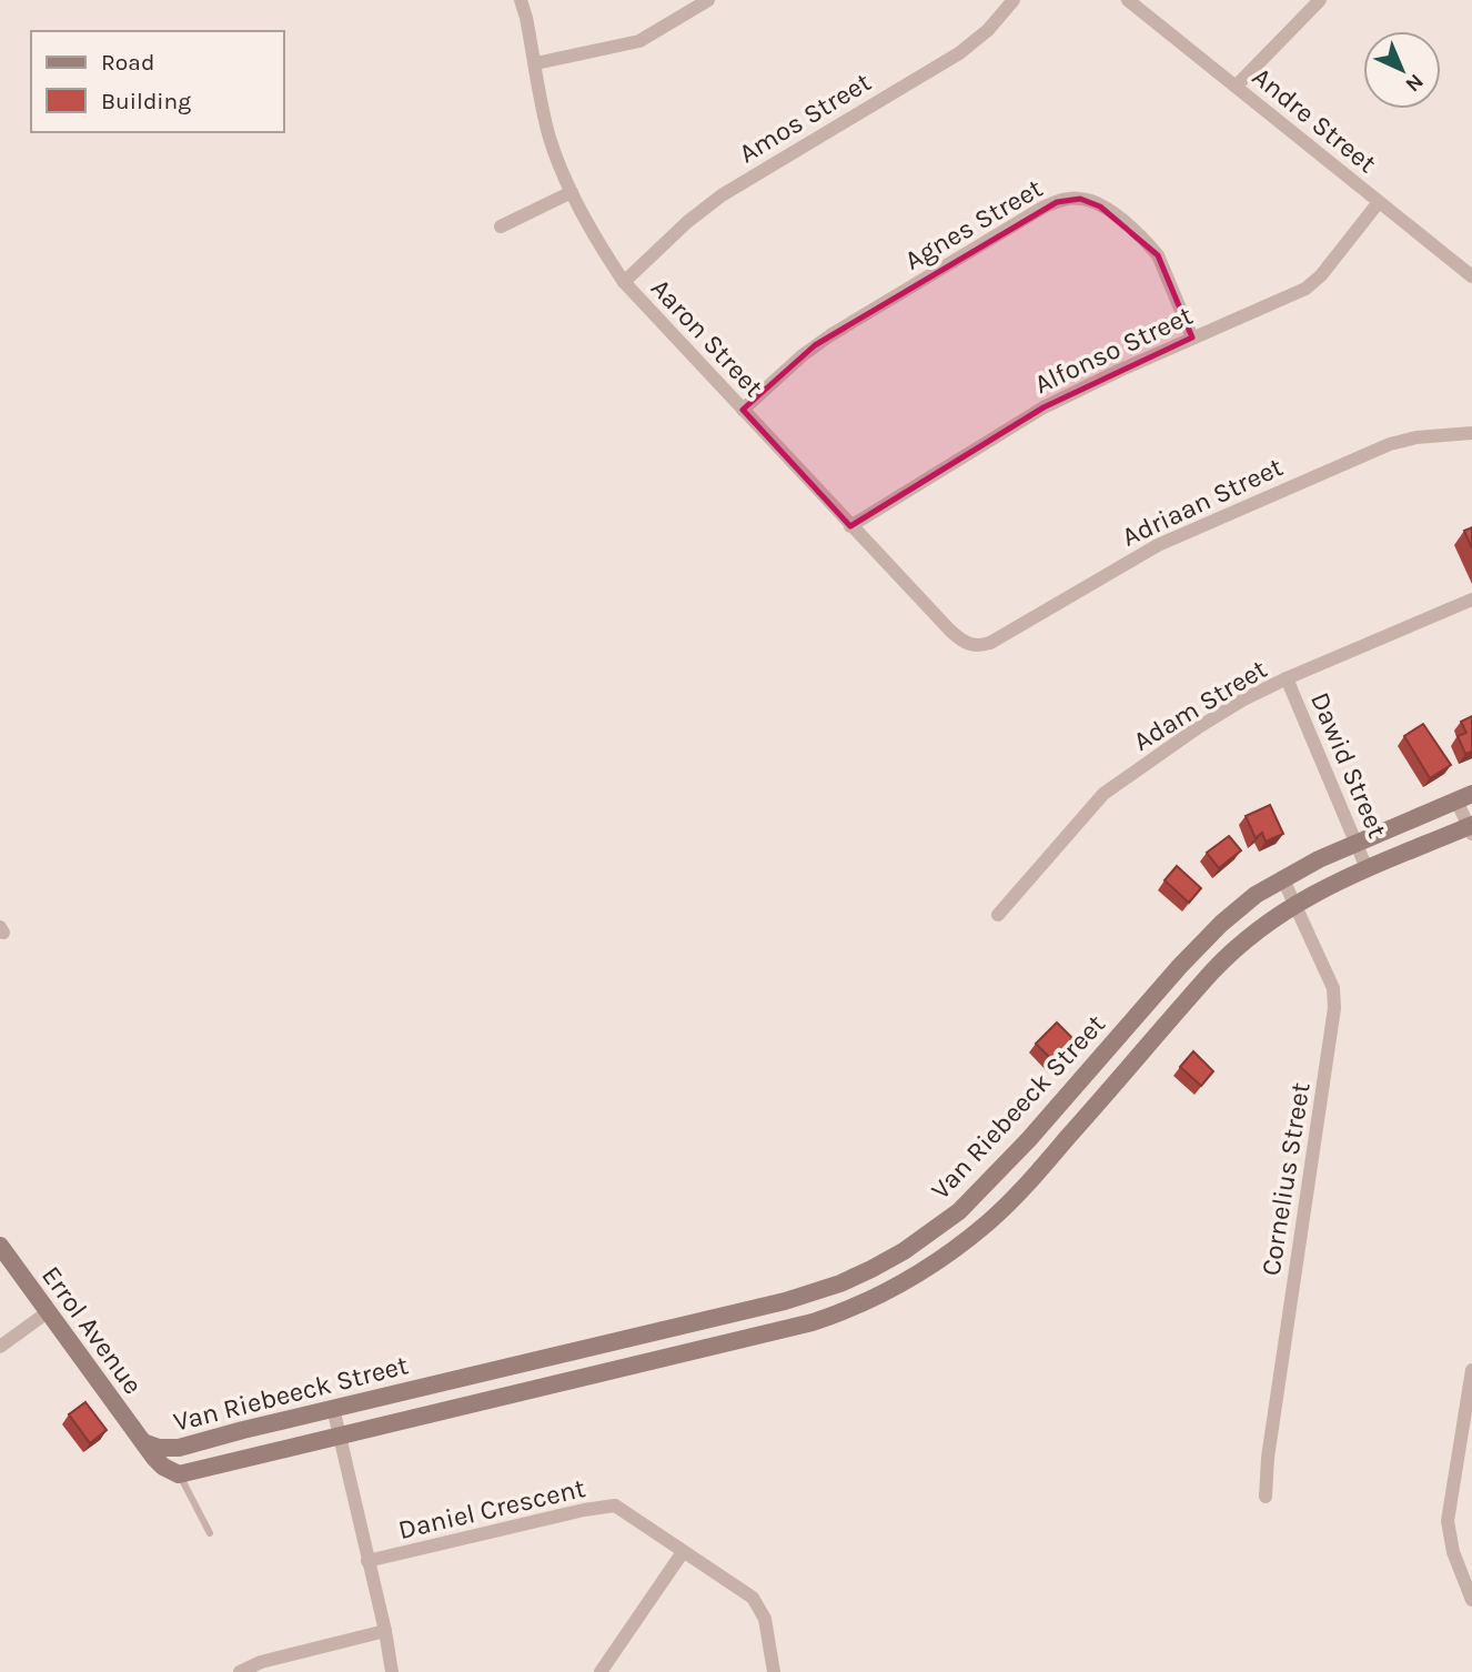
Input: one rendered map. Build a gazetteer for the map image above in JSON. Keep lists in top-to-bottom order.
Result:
{
  "streets": {
    "street": [
      "Amos Street",
      "Andre Street",
      "Agnes Street",
      "Aaron Street",
      "Alfonso Street",
      "Adriaan Street",
      "Adam Street",
      "Dawid Street",
      "Van Riebeeck Street",
      "Cornelius Street",
      "Errol Avenue",
      "Daniel Crescent"
    ]
  },
  "crossings": [
    ["Amos Street", "Aaron Street"],
    ["Andre Street", "Alfonso Street"],
    ["Agnes Street", "Aaron Street"],
    ["Agnes Street", "Alfonso Street"],
    ["Aaron Street", "Alfonso Street"],
    ["Aaron Street", "Adriaan Street"],
    ["Adam Street", "Dawid Street"],
    ["Dawid Street", "Van Riebeeck Street"],
    ["Van Riebeeck Street", "Cornelius Street"],
    ["Van Riebeeck Street", "Errol Avenue"]
  ],
  "legend": ["Road", "Building"],
  "north": "bottom right"
}
